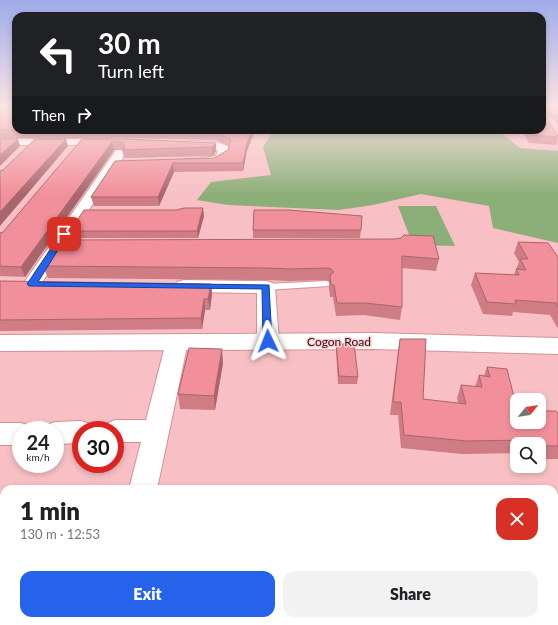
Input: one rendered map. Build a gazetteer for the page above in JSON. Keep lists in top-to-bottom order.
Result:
{
  "streets": {
    "street": ["Cogon Road"]
  },
  "north": "top right",
  "page": {
    "turn": ["30 m", "Turn left"],
    "then": "Then",
    "speed": "24 km/h",
    "limit": "30",
    "heading": ["1 min", "130 m · 12:53"],
    "buttons": ["Exit", "Share"]
  }
}
